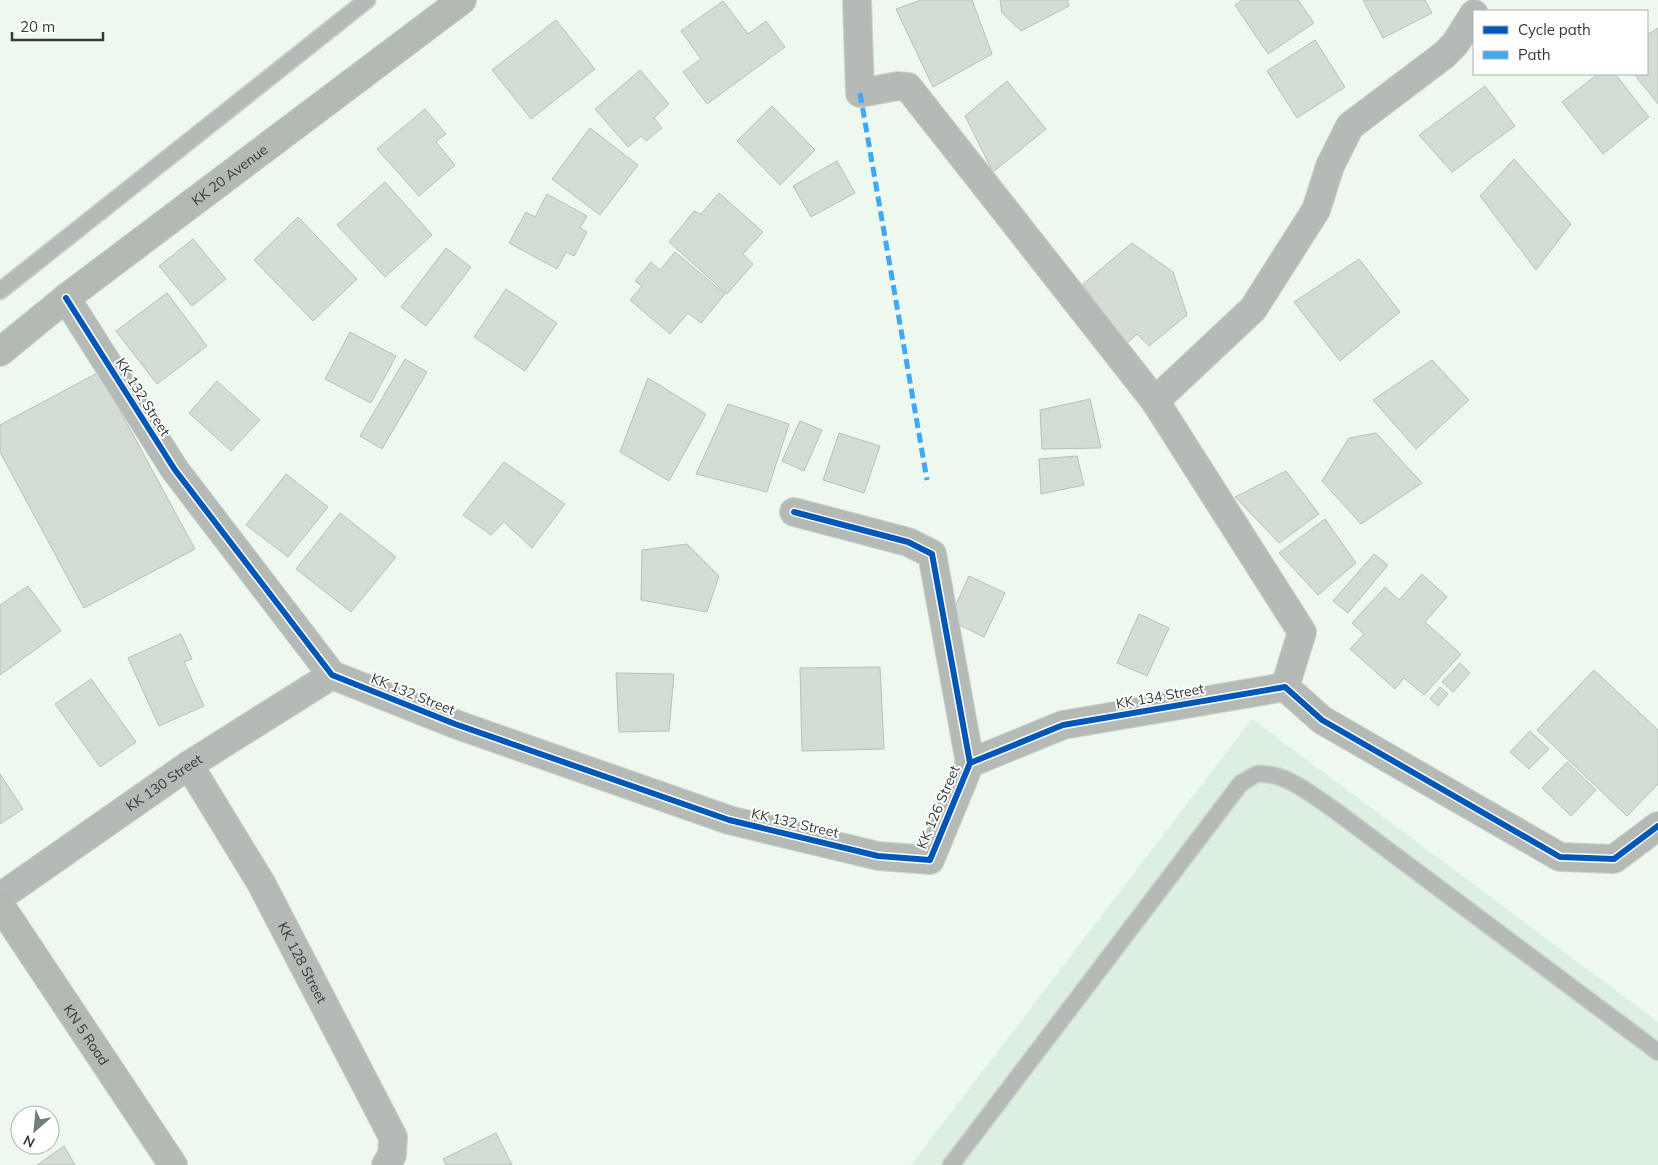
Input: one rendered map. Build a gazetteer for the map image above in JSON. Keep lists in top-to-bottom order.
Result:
{
  "streets": {
    "main road": ["KK 20 Avenue", "KN 5 Road"],
    "street": [
      "KK 132 Street",
      "KK 134 Street",
      "KK 130 Street",
      "KK 126 Street",
      "KK 128 Street"
    ]
  },
  "crossings": [
    ["KK 20 Avenue", "KK 132 Street"],
    ["KK 132 Street", "KK 130 Street"],
    ["KK 132 Street", "KK 126 Street"],
    ["KK 134 Street", "KK 126 Street"],
    ["KK 130 Street", "KK 128 Street"]
  ],
  "legend": ["Cycle path", "Path"],
  "scale_bar": "20 m",
  "north": "bottom left"
}
